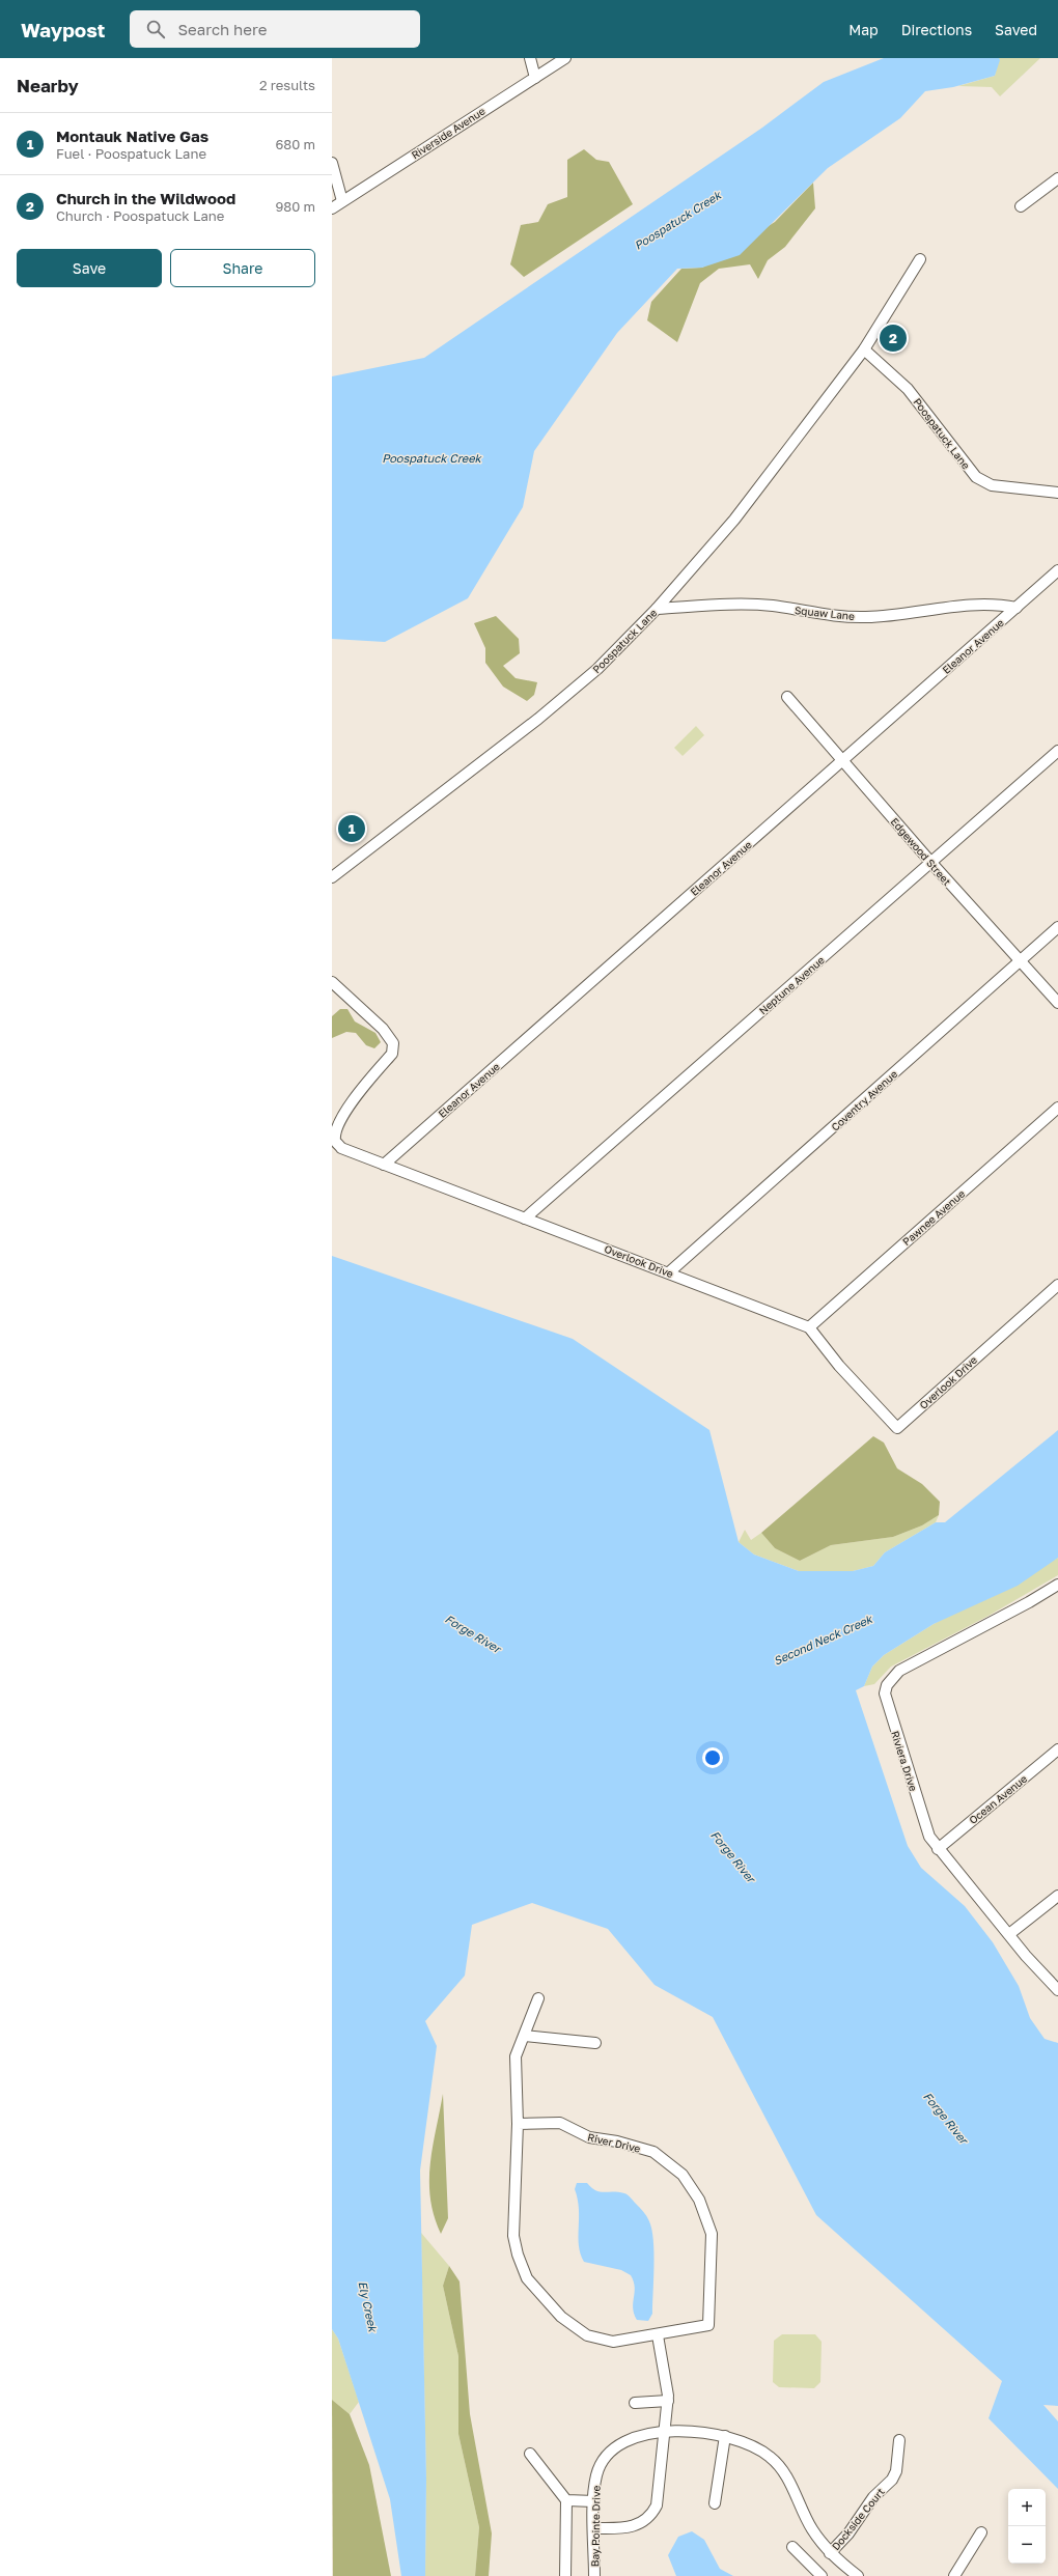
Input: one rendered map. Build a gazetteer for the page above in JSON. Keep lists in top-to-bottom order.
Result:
{
  "streets": {
    "street": [
      "Riverside Avenue",
      "Poospatuck Lane",
      "Squaw Lane",
      "Eleanor Avenue",
      "Edgewood Street",
      "Neptune Avenue",
      "Coventry Avenue",
      "Pawnee Avenue",
      "Overlook Drive",
      "Riviera Drive",
      "Ocean Avenue",
      "River Drive",
      "Dockside Court",
      "Bay Pointe Drive"
    ]
  },
  "crossings": [
    ["Poospatuck Lane", "Squaw Lane"],
    ["Squaw Lane", "Eleanor Avenue"],
    ["Eleanor Avenue", "Edgewood Street"],
    ["Eleanor Avenue", "Overlook Drive"],
    ["Edgewood Street", "Neptune Avenue"],
    ["Edgewood Street", "Coventry Avenue"],
    ["Neptune Avenue", "Overlook Drive"],
    ["Coventry Avenue", "Overlook Drive"],
    ["Pawnee Avenue", "Overlook Drive"],
    ["Riviera Drive", "Ocean Avenue"],
    ["Dockside Court", "Bay Pointe Drive"]
  ],
  "water": [
    "Poospatuck Creek",
    "Forge River",
    "Second Neck Creek",
    "Ely Creek"
  ],
  "page": {
    "header": "Waypost",
    "search": "Search here",
    "nav": ["Map", "Directions", "Saved"],
    "heading": ["Nearby", "2 results"],
    "list": [
      {
        "mark": "1",
        "name": "Montauk Native Gas",
        "note": "Fuel · Poospatuck Lane",
        "value": "680 m"
      },
      {
        "mark": "2",
        "name": "Church in the Wildwood",
        "note": "Church · Poospatuck Lane",
        "value": "980 m"
      }
    ],
    "buttons": ["Save", "Share"],
    "pins": ["2", "1"],
    "map_buttons": ["+", "−"]
  }
}
